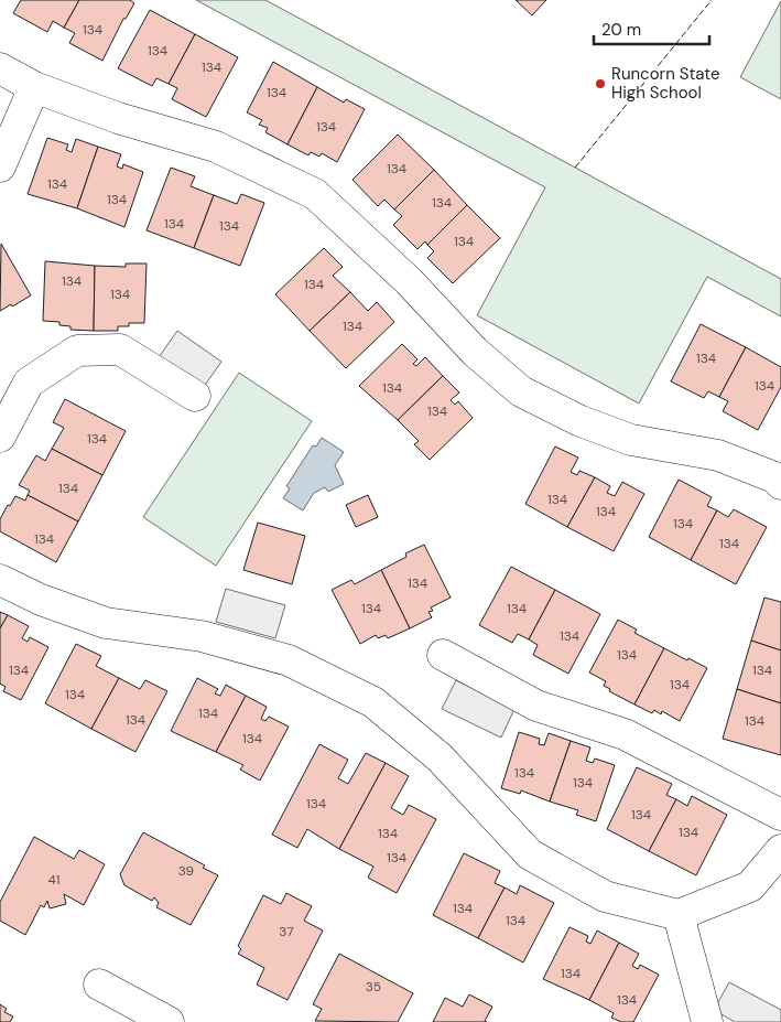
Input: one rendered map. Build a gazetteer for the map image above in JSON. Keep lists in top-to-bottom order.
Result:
{
  "places": ["Runcorn State High School"],
  "house_numbers": [
    "134",
    "134",
    "134",
    "134",
    "134",
    "134",
    "134",
    "134",
    "134",
    "134",
    "134",
    "134",
    "134",
    "134",
    "134",
    "134",
    "134",
    "134",
    "134",
    "134",
    "134",
    "134",
    "134",
    "134",
    "134",
    "134",
    "134",
    "134",
    "134",
    "134",
    "134",
    "134",
    "134",
    "134",
    "134",
    "134",
    "134",
    "134",
    "134",
    "134",
    "134",
    "134",
    "134",
    "134",
    "134",
    "134",
    "134",
    "39",
    "41",
    "134",
    "134",
    "37",
    "134",
    "35",
    "134"
  ],
  "scale_bar": "20 m"
}
